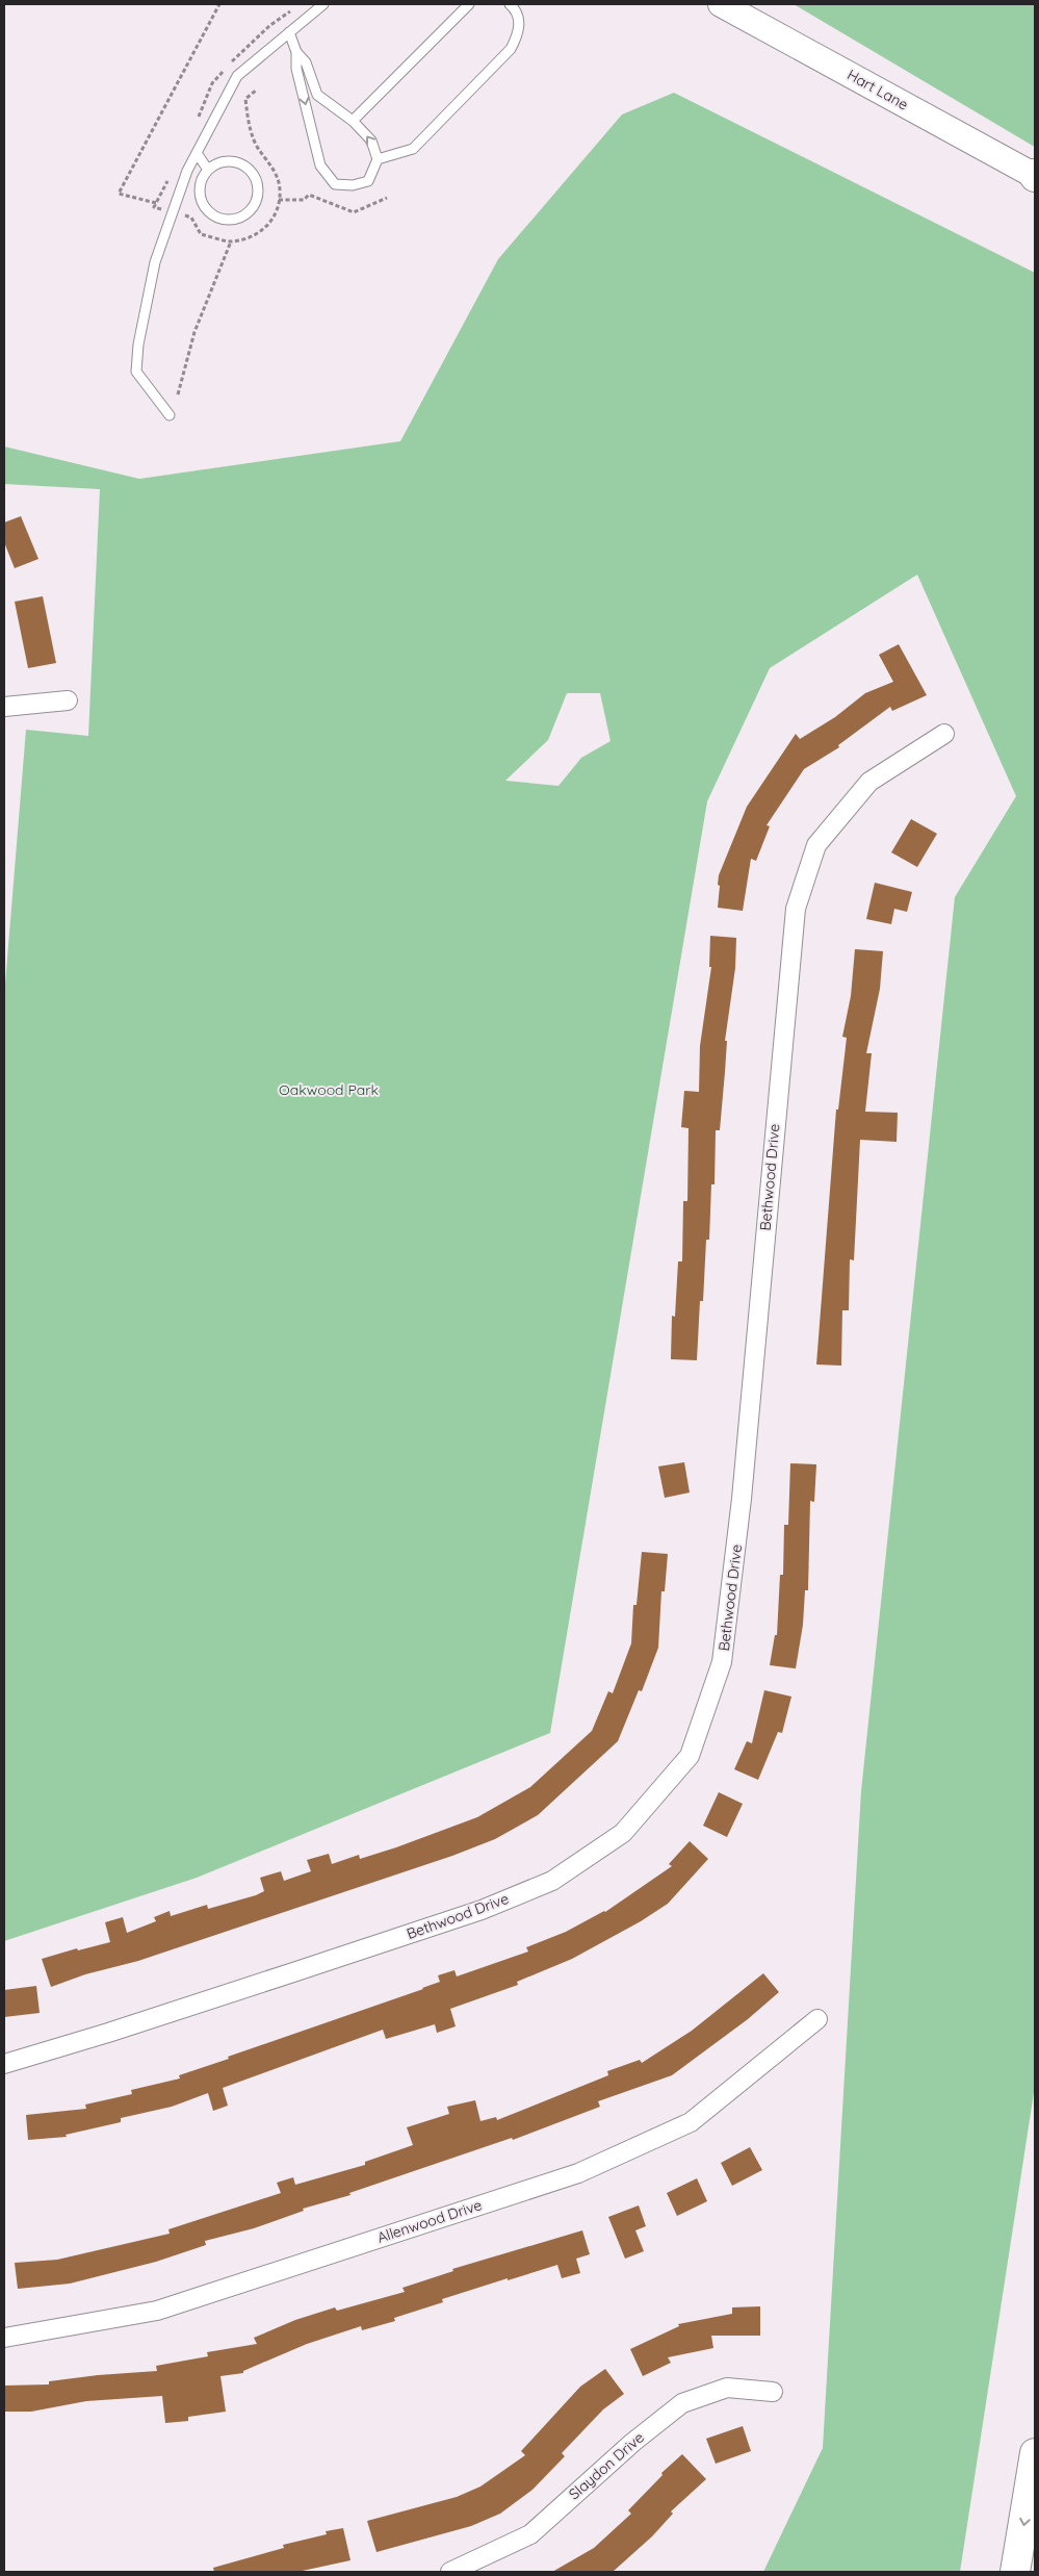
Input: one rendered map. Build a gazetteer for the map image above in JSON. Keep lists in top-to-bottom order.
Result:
{
  "streets": {
    "main road": ["Hart Lane"],
    "street": ["Bethwood Drive", "Allenwood Drive", "Slaydon Drive"]
  },
  "parks": ["Oakwood Park"]
}
